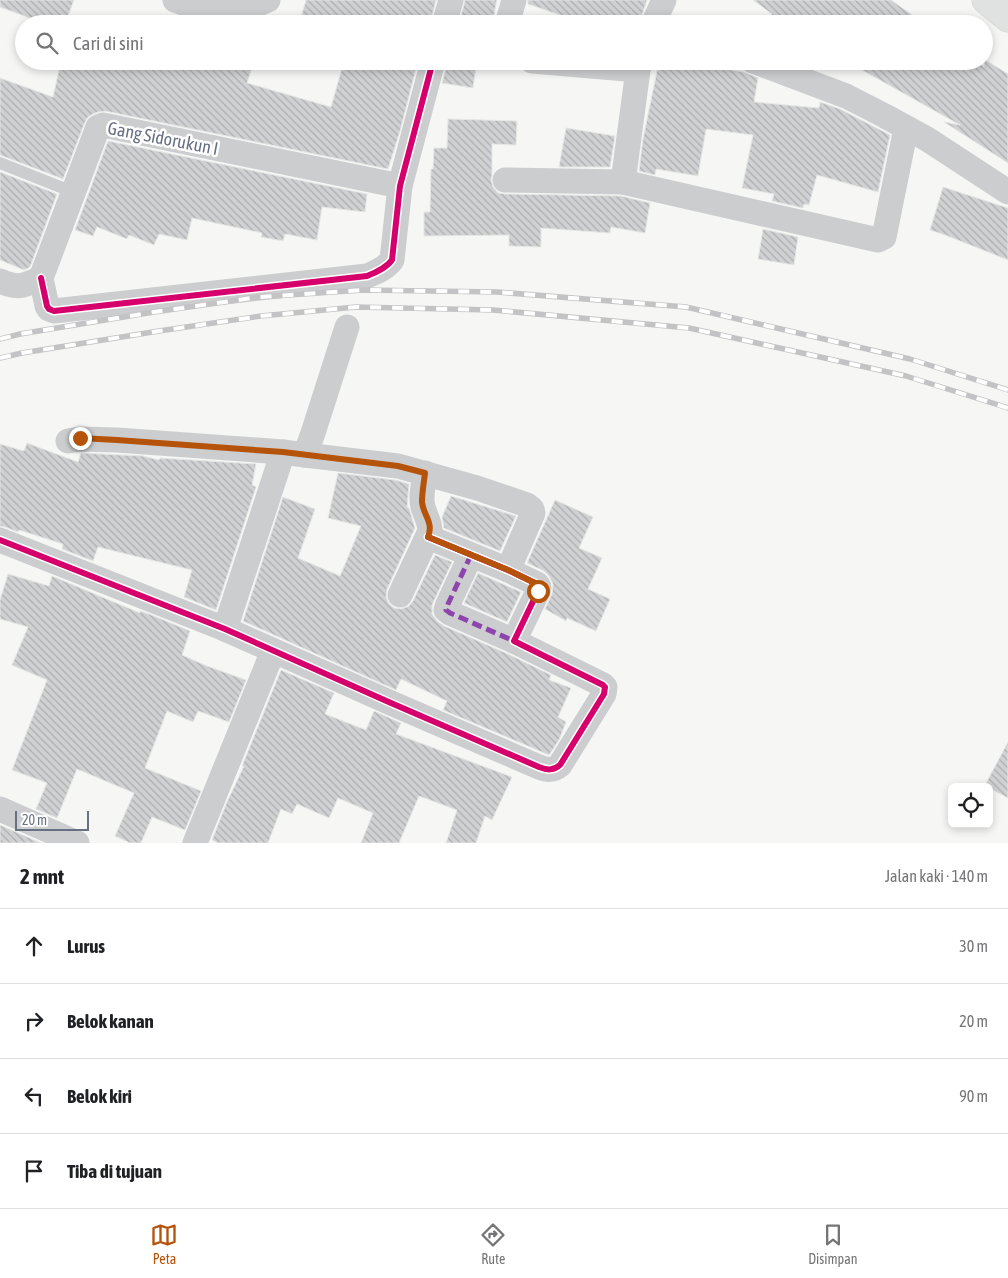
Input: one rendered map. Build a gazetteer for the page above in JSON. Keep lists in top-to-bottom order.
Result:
{
  "streets": {
    "street": ["Gang Sidorukun I"]
  },
  "scale_bar": "20 m",
  "page": {
    "search": "Cari di sini",
    "scale": "20 m",
    "heading": ["2 mnt", "Jalan kaki · 140 m"],
    "list": [
      ["Lurus", "30 m"],
      ["Belok kanan", "20 m"],
      ["Belok kiri", "90 m"],
      "Tiba di tujuan"
    ],
    "nav": ["Peta", "Rute", "Disimpan"]
  }
}
